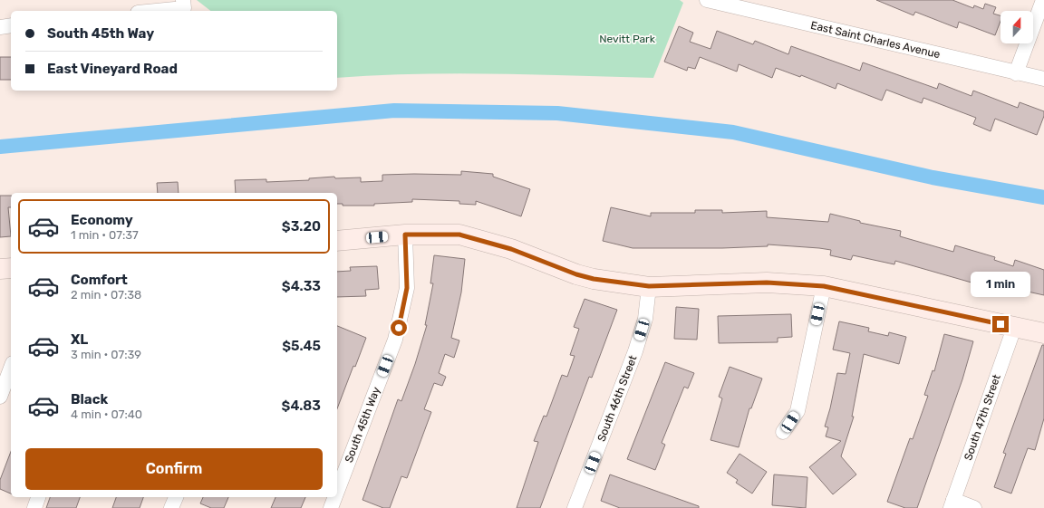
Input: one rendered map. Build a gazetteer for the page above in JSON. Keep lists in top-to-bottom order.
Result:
{
  "streets": {
    "street": [
      "East Saint Charles Avenue",
      "South 46th Street",
      "South 47th Street",
      "South 45th Way"
    ]
  },
  "parks": ["Nevitt Park"],
  "north": "top",
  "page": {
    "banner": ["South 45th Way", "East Vineyard Road"],
    "list": [
      {
        "name": "Economy",
        "note": "1 min · 07:37",
        "value": "$3.20"
      },
      {
        "name": "Comfort",
        "note": "2 min · 07:38",
        "value": "$4.33"
      },
      {
        "name": "XL",
        "note": "3 min · 07:39",
        "value": "$5.45"
      },
      {
        "name": "Black",
        "note": "4 min · 07:40",
        "value": "$4.83"
      }
    ],
    "bubble": "1 min",
    "buttons": "Confirm"
  }
}
